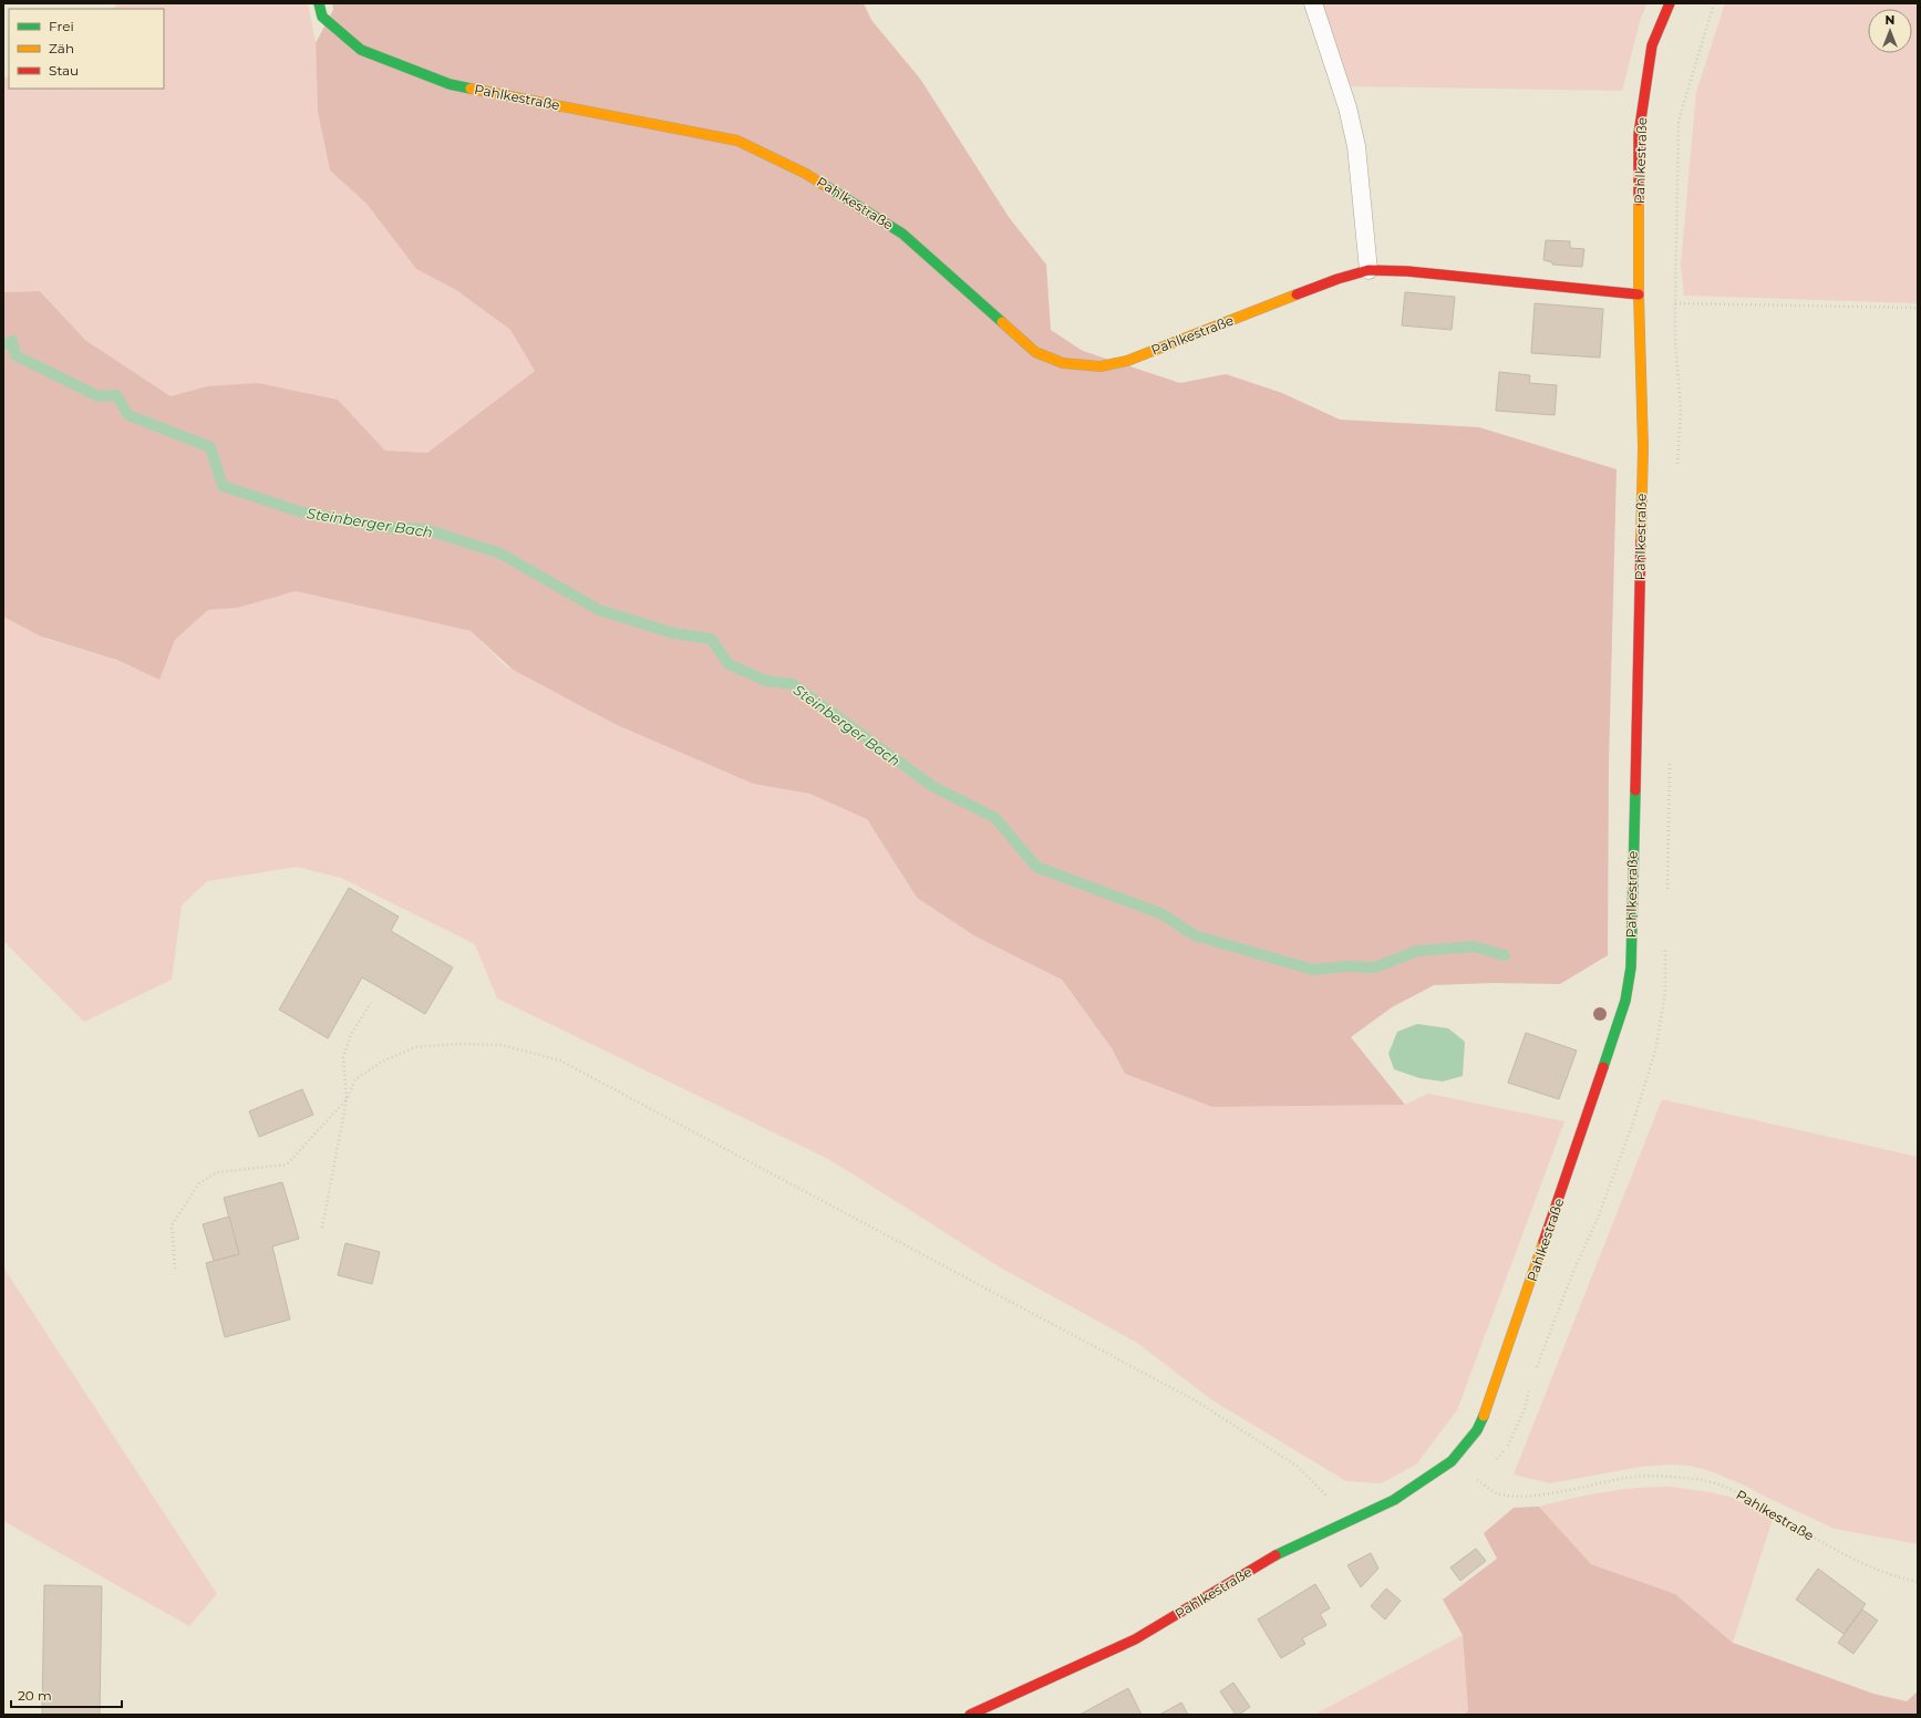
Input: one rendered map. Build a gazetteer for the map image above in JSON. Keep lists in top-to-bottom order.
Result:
{
  "streets": {
    "street": ["Pahlkestraße"]
  },
  "water": ["Steinberger Bach"],
  "legend": ["Frei", "Zäh", "Stau"],
  "scale_bar": "20 m",
  "north": "top"
}
